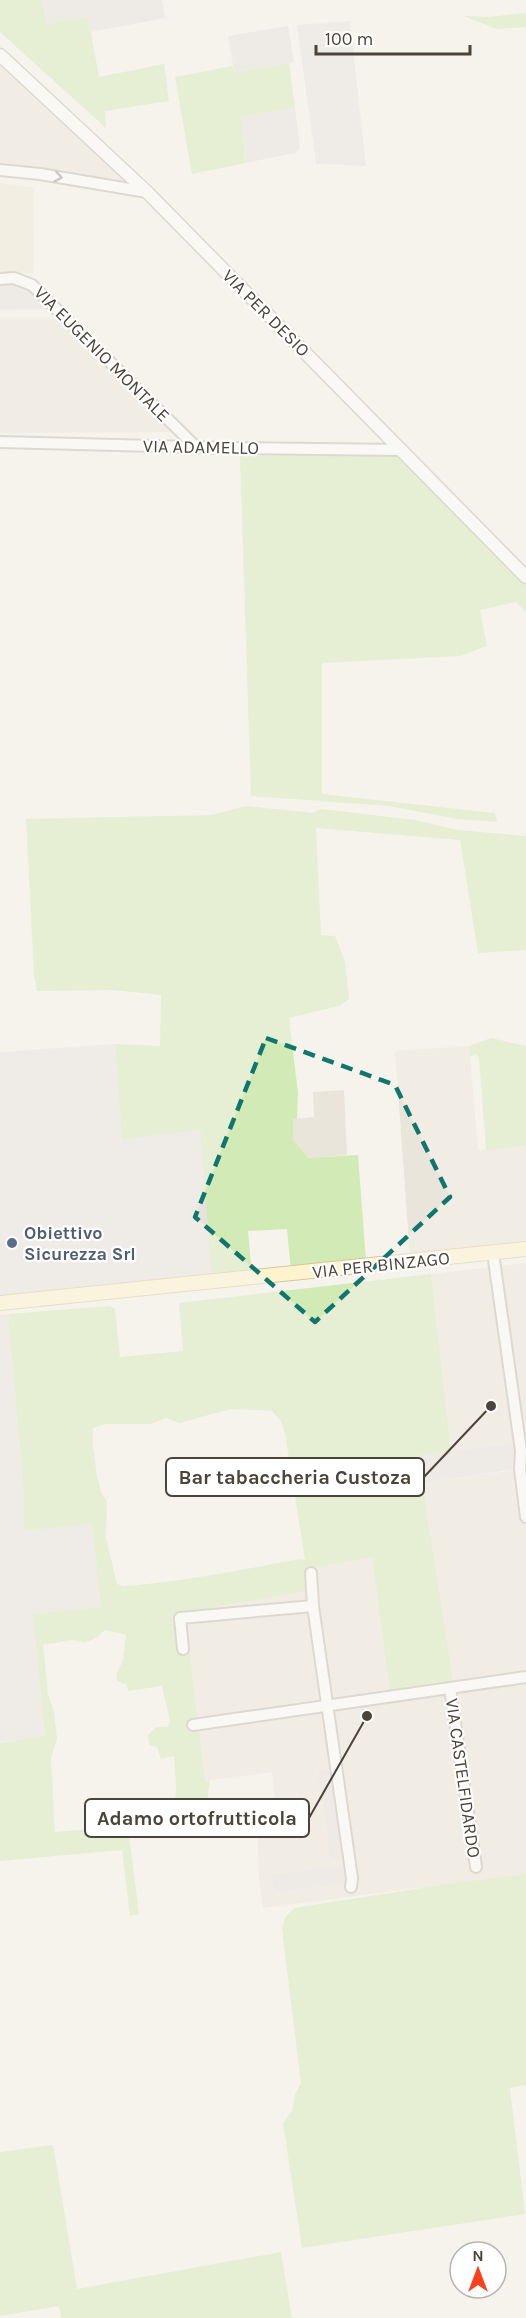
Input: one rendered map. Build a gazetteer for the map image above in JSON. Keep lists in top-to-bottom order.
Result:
{
  "streets": {
    "main road": ["VIA PER BINZAGO"],
    "street": [
      "VIA PER DESIO",
      "VIA EUGENIO MONTALE",
      "VIA ADAMELLO",
      "VIA CASTELFIDARDO"
    ]
  },
  "crossings": [
    ["VIA PER DESIO", "VIA ADAMELLO"],
    ["VIA EUGENIO MONTALE", "VIA ADAMELLO"]
  ],
  "places": ["Obiettivo Sicurezza Srl", "Bar tabaccheria Custoza", "Adamo ortofrutticola"],
  "scale_bar": "100 m",
  "north": "top"
}
